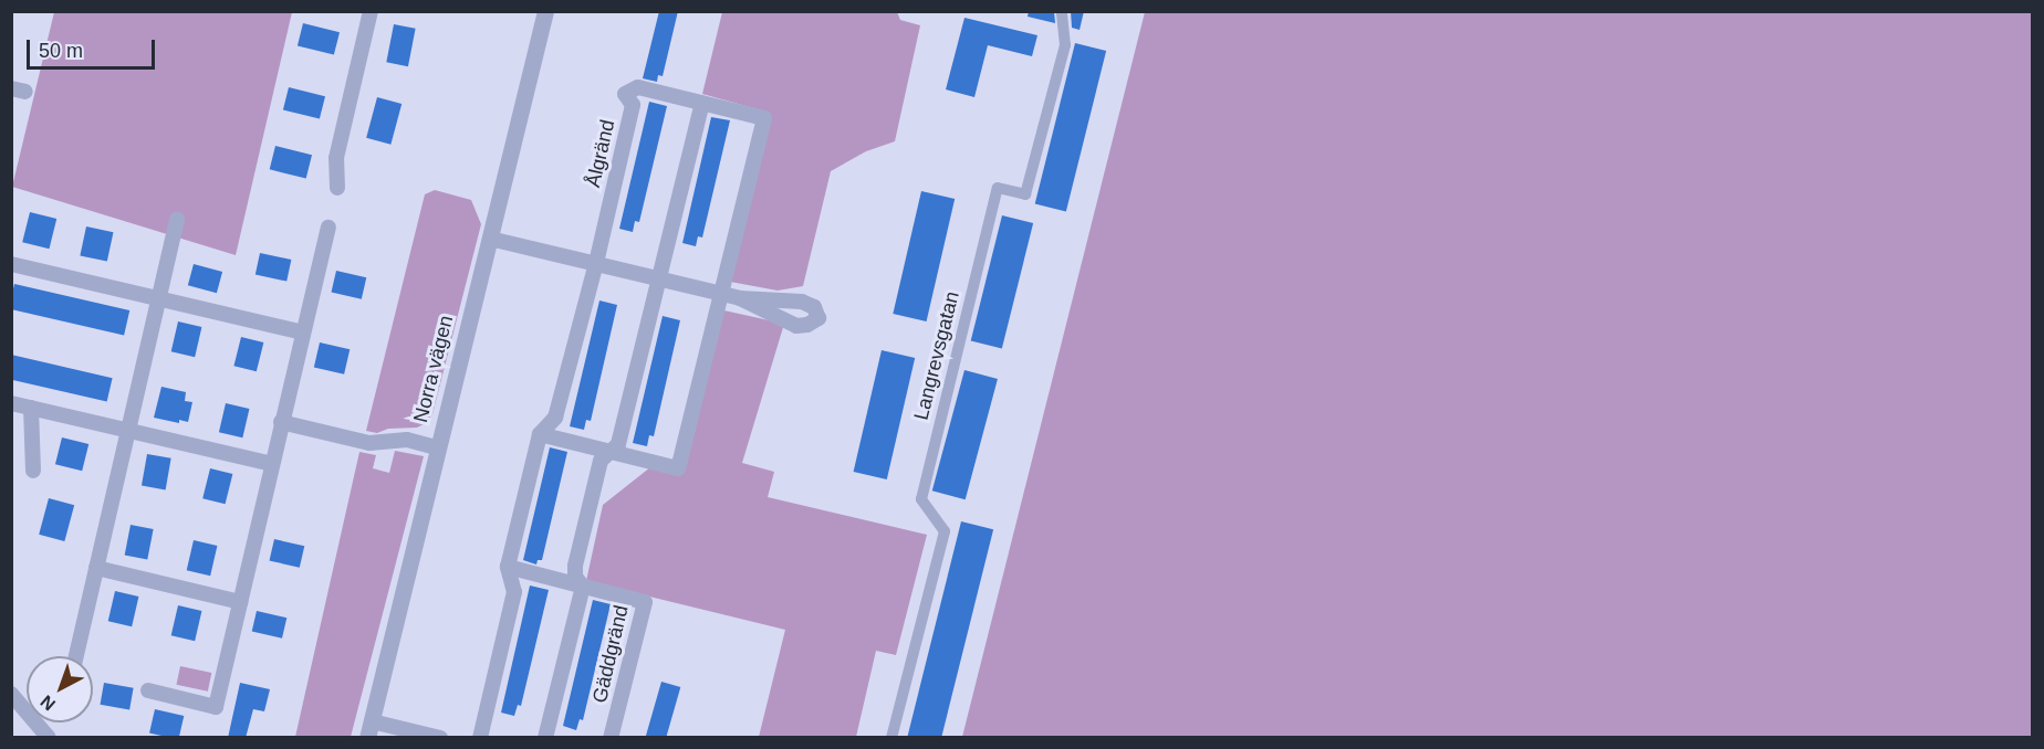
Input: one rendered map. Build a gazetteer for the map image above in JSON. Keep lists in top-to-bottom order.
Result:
{
  "streets": {
    "street": [
      "Ålgränd",
      "Langrevsgatan",
      "Norra vägen",
      "Gäddgränd"
    ]
  },
  "scale_bar": "50 m",
  "north": "bottom left"
}
